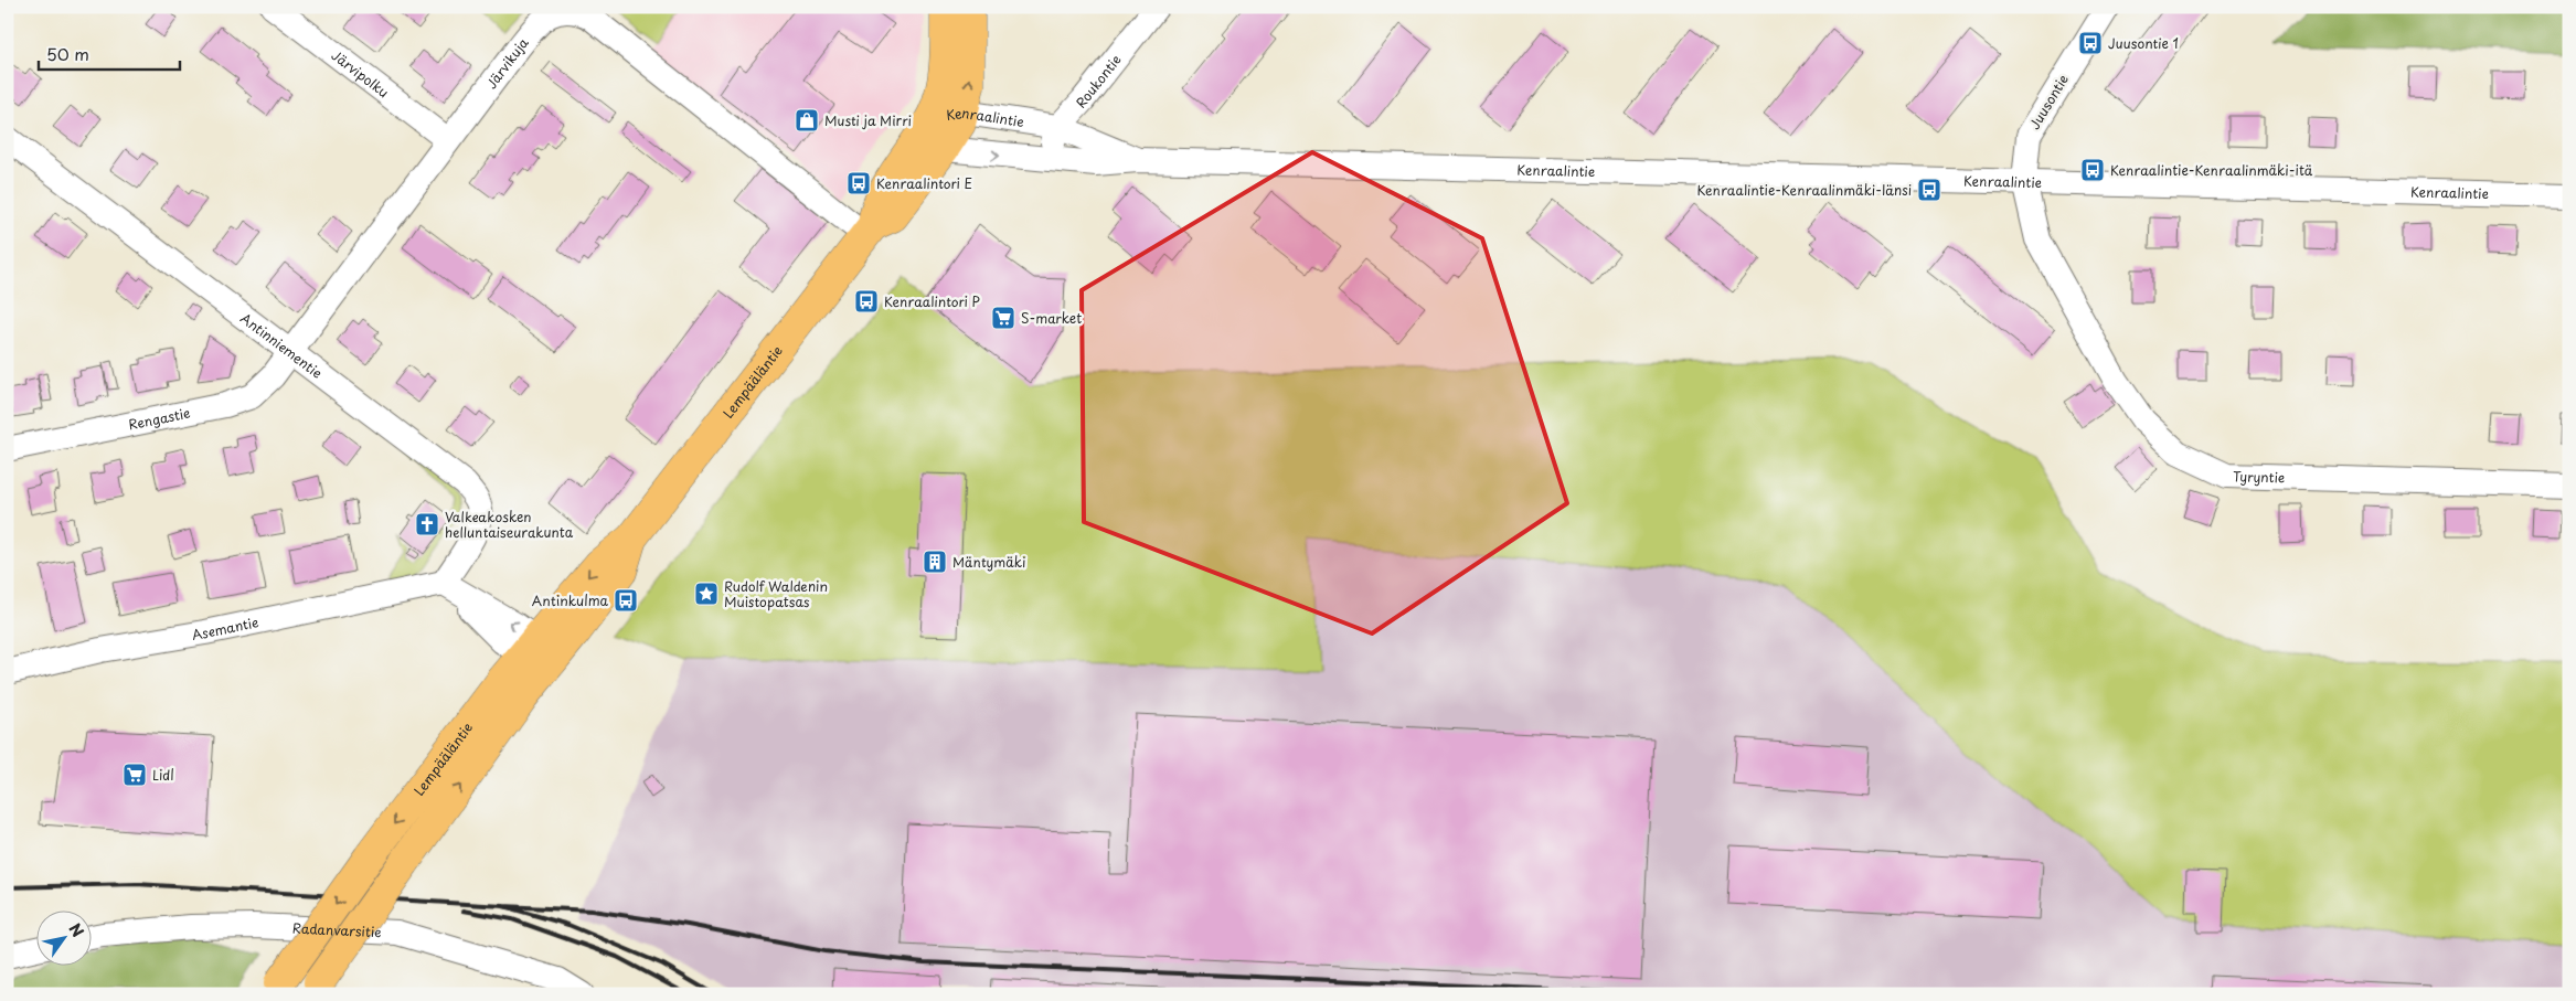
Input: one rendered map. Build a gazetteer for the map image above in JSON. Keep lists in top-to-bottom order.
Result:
{
  "streets": {
    "main road": ["Lempääläntie"],
    "street": [
      "Järvikuja",
      "Järvipolku",
      "Roukontie",
      "Juusontie",
      "Kenraalintie",
      "Antinniementie",
      "Rengastie",
      "Tyryntie",
      "Asemantie",
      "Radanvarsitie"
    ]
  },
  "crossings": [
    ["Järvikuja", "Järvipolku"],
    ["Järvikuja", "Antinniementie"],
    ["Järvikuja", "Lempääläntie"],
    ["Järvikuja", "Rengastie"],
    ["Roukontie", "Kenraalintie"],
    ["Juusontie", "Kenraalintie"],
    ["Juusontie", "Tyryntie"],
    ["Kenraalintie", "Lempääläntie"],
    ["Antinniementie", "Rengastie"],
    ["Antinniementie", "Asemantie"]
  ],
  "places": {
    "bus stop": [
      "Juusontie 1",
      "Kenraalintie-Kenraalinmäki-itä",
      "Kenraalintori E",
      "Kenraalintie-Kenraalinmäki-länsi",
      "Kenraalintori P",
      "Antinkulma"
    ],
    "shop": ["Musti ja Mirri"],
    "supermarket": ["S-market", "Lidl"],
    "church": ["Valkeakosken helluntaiseurakunta"],
    "building": ["Mäntymäki"],
    "place": ["Rudolf Waldenin Muistopatsas"]
  },
  "scale_bar": "50 m",
  "north": "top right"
}
